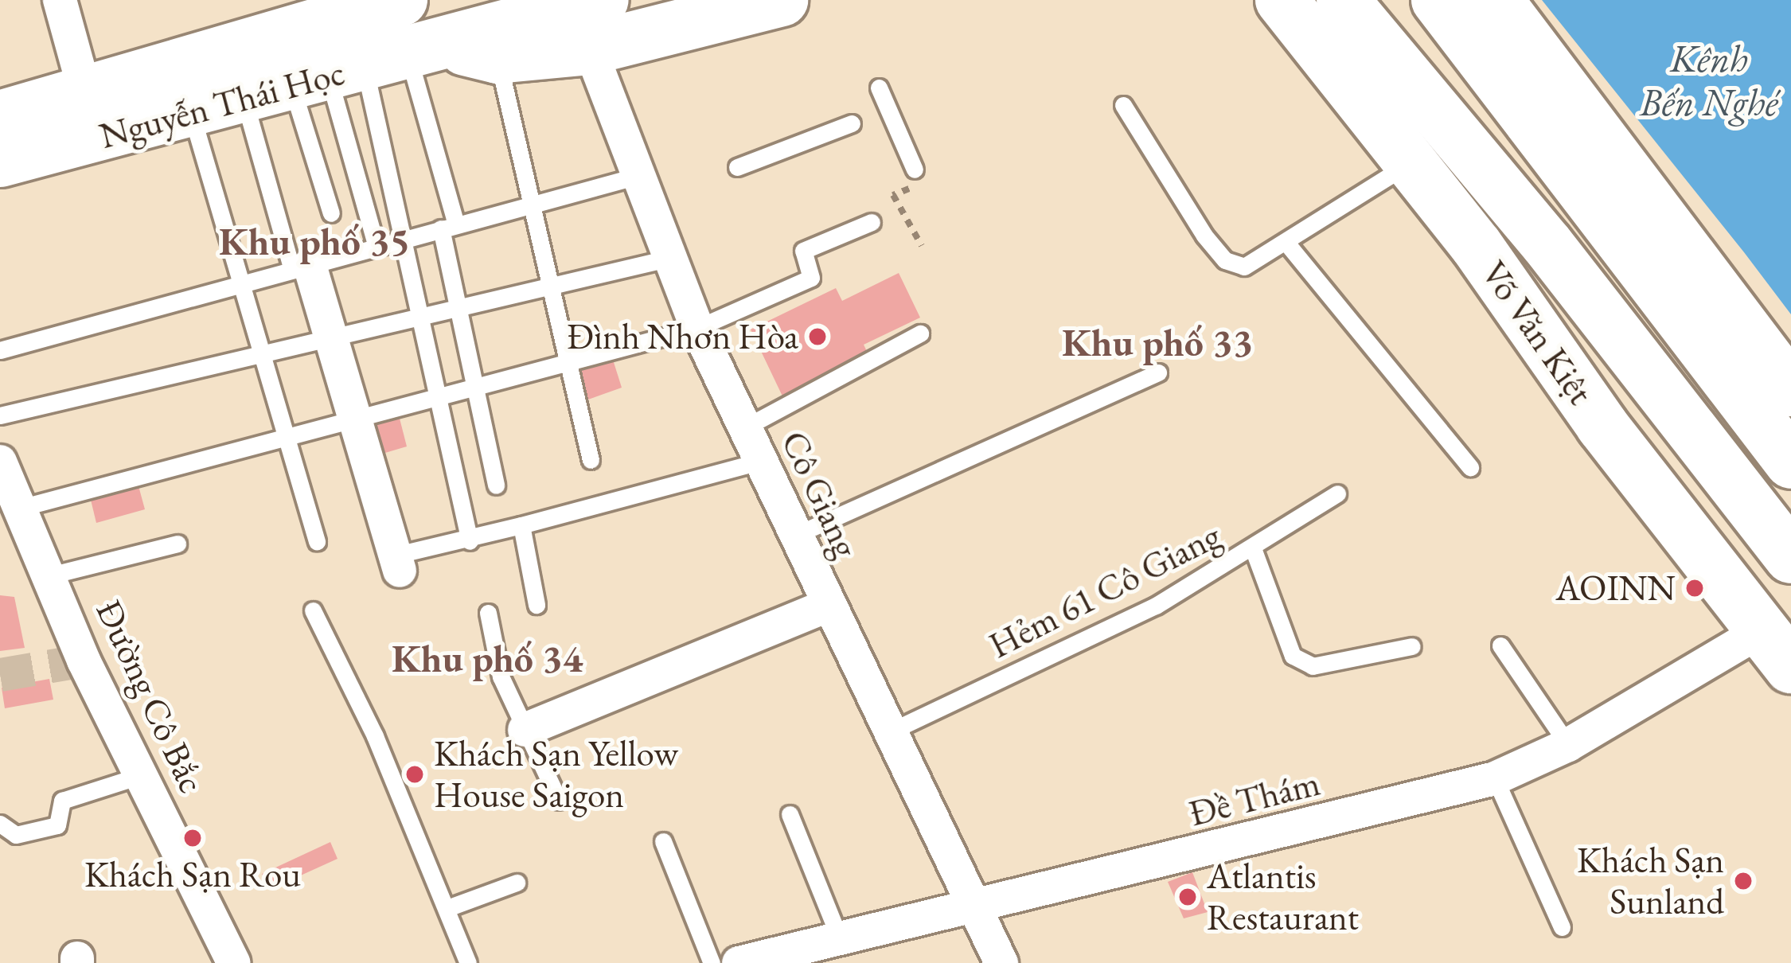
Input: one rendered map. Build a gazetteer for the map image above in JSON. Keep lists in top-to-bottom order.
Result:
{
  "streets": {
    "main road": ["Nguyễn Thái Học", "Võ Văn Kiệt"],
    "street": ["Cô Giang", "Đường Cô Bắc", "Ðề Thám"],
    "lane": ["Hẻm 61 Cô Giang"]
  },
  "crossings": [
    ["Nguyễn Thái Học", "Cô Giang"],
    ["Võ Văn Kiệt", "Ðề Thám"],
    ["Cô Giang", "Hẻm 61 Cô Giang"],
    ["Cô Giang", "Ðề Thám"]
  ],
  "districts": ["Khu phố 35", "Khu phố 33", "Khu phố 34"],
  "water": ["Kênh Bến Nghé"],
  "places": [
    "Đình Nhơn Hòa",
    "AOINN",
    "Khách Sạn Yellow House Saigon",
    "Khách Sạn Rou",
    "Khách Sạn Sunland",
    "Atlantis Restaurant"
  ]
}
